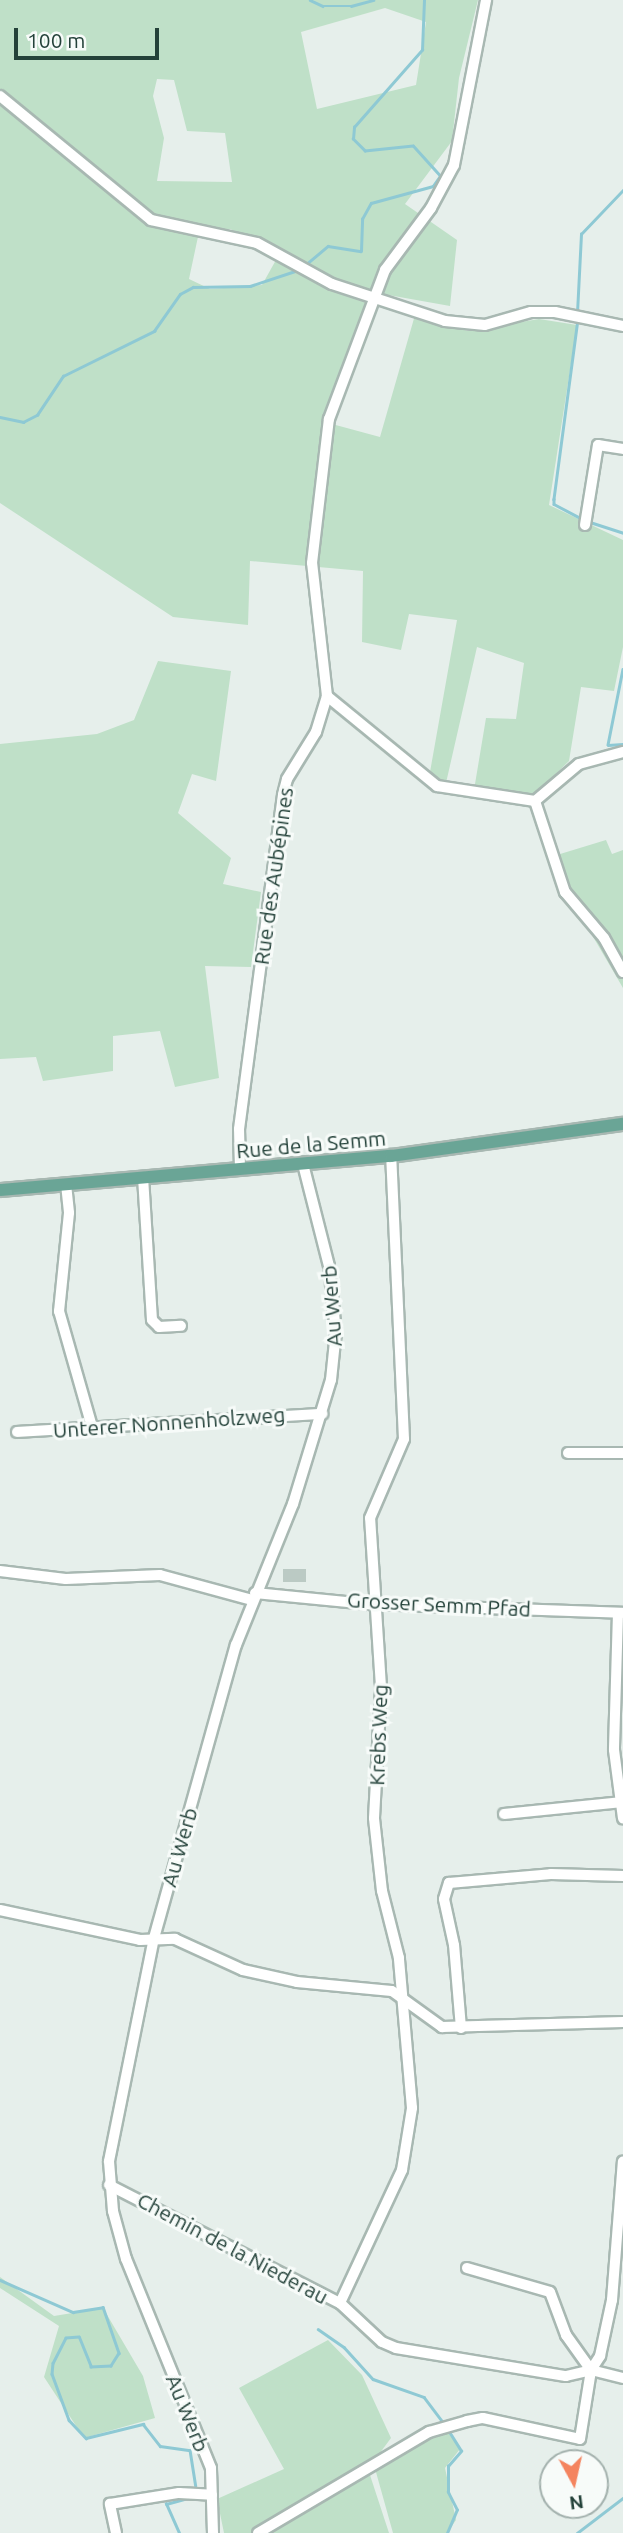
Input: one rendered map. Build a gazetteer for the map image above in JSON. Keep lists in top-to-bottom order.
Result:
{
  "streets": {
    "main road": ["Rue de la Semm"],
    "street": [
      "Rue des Aubépines",
      "Au Werb",
      "Unterer Nonnenholzweg",
      "Grosser Semm Pfad",
      "Krebs Weg",
      "Chemin de la Niederau"
    ]
  },
  "crossings": [
    ["Rue des Aubépines", "Rue de la Semm"],
    ["Rue de la Semm", "Au Werb"],
    ["Rue de la Semm", "Krebs Weg"],
    ["Au Werb", "Unterer Nonnenholzweg"],
    ["Au Werb", "Grosser Semm Pfad"],
    ["Au Werb", "Chemin de la Niederau"],
    ["Grosser Semm Pfad", "Krebs Weg"],
    ["Krebs Weg", "Chemin de la Niederau"]
  ],
  "scale_bar": "100 m",
  "north": "bottom"
}
